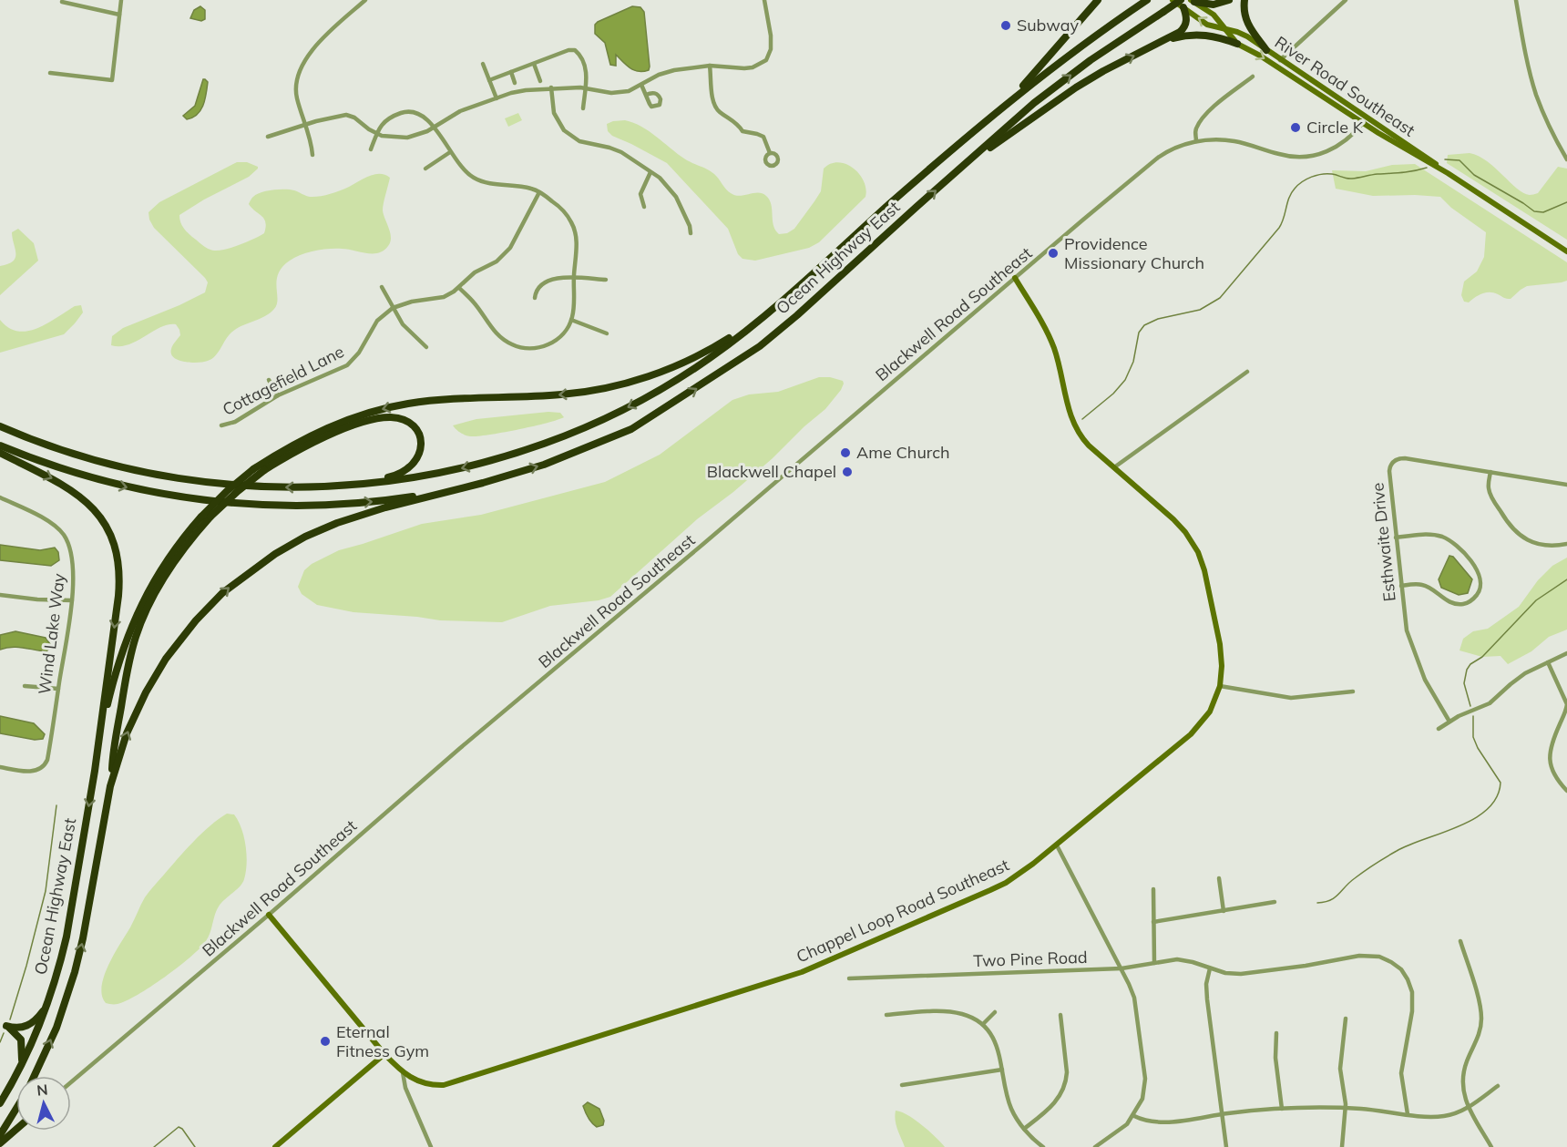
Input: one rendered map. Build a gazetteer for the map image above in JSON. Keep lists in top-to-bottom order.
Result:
{
  "streets": {
    "highway": ["Ocean Highway East"],
    "street": [
      "River Road Southeast",
      "Blackwell Road Southeast",
      "Cottagefield Lane",
      "Esthwaite Drive",
      "Wind Lake Way",
      "Chappel Loop Road Southeast",
      "Two Pine Road"
    ]
  },
  "crossings": [
    ["River Road Southeast", "Ocean Highway East"],
    ["River Road Southeast", "Blackwell Road Southeast"],
    ["Blackwell Road Southeast", "Chappel Loop Road Southeast"]
  ],
  "places": [
    "Subway",
    "Circle K",
    "Providence Missionary Church",
    "Ame Church",
    "Blackwell Chapel",
    "Eternal Fitness Gym"
  ],
  "north": "top"
}
